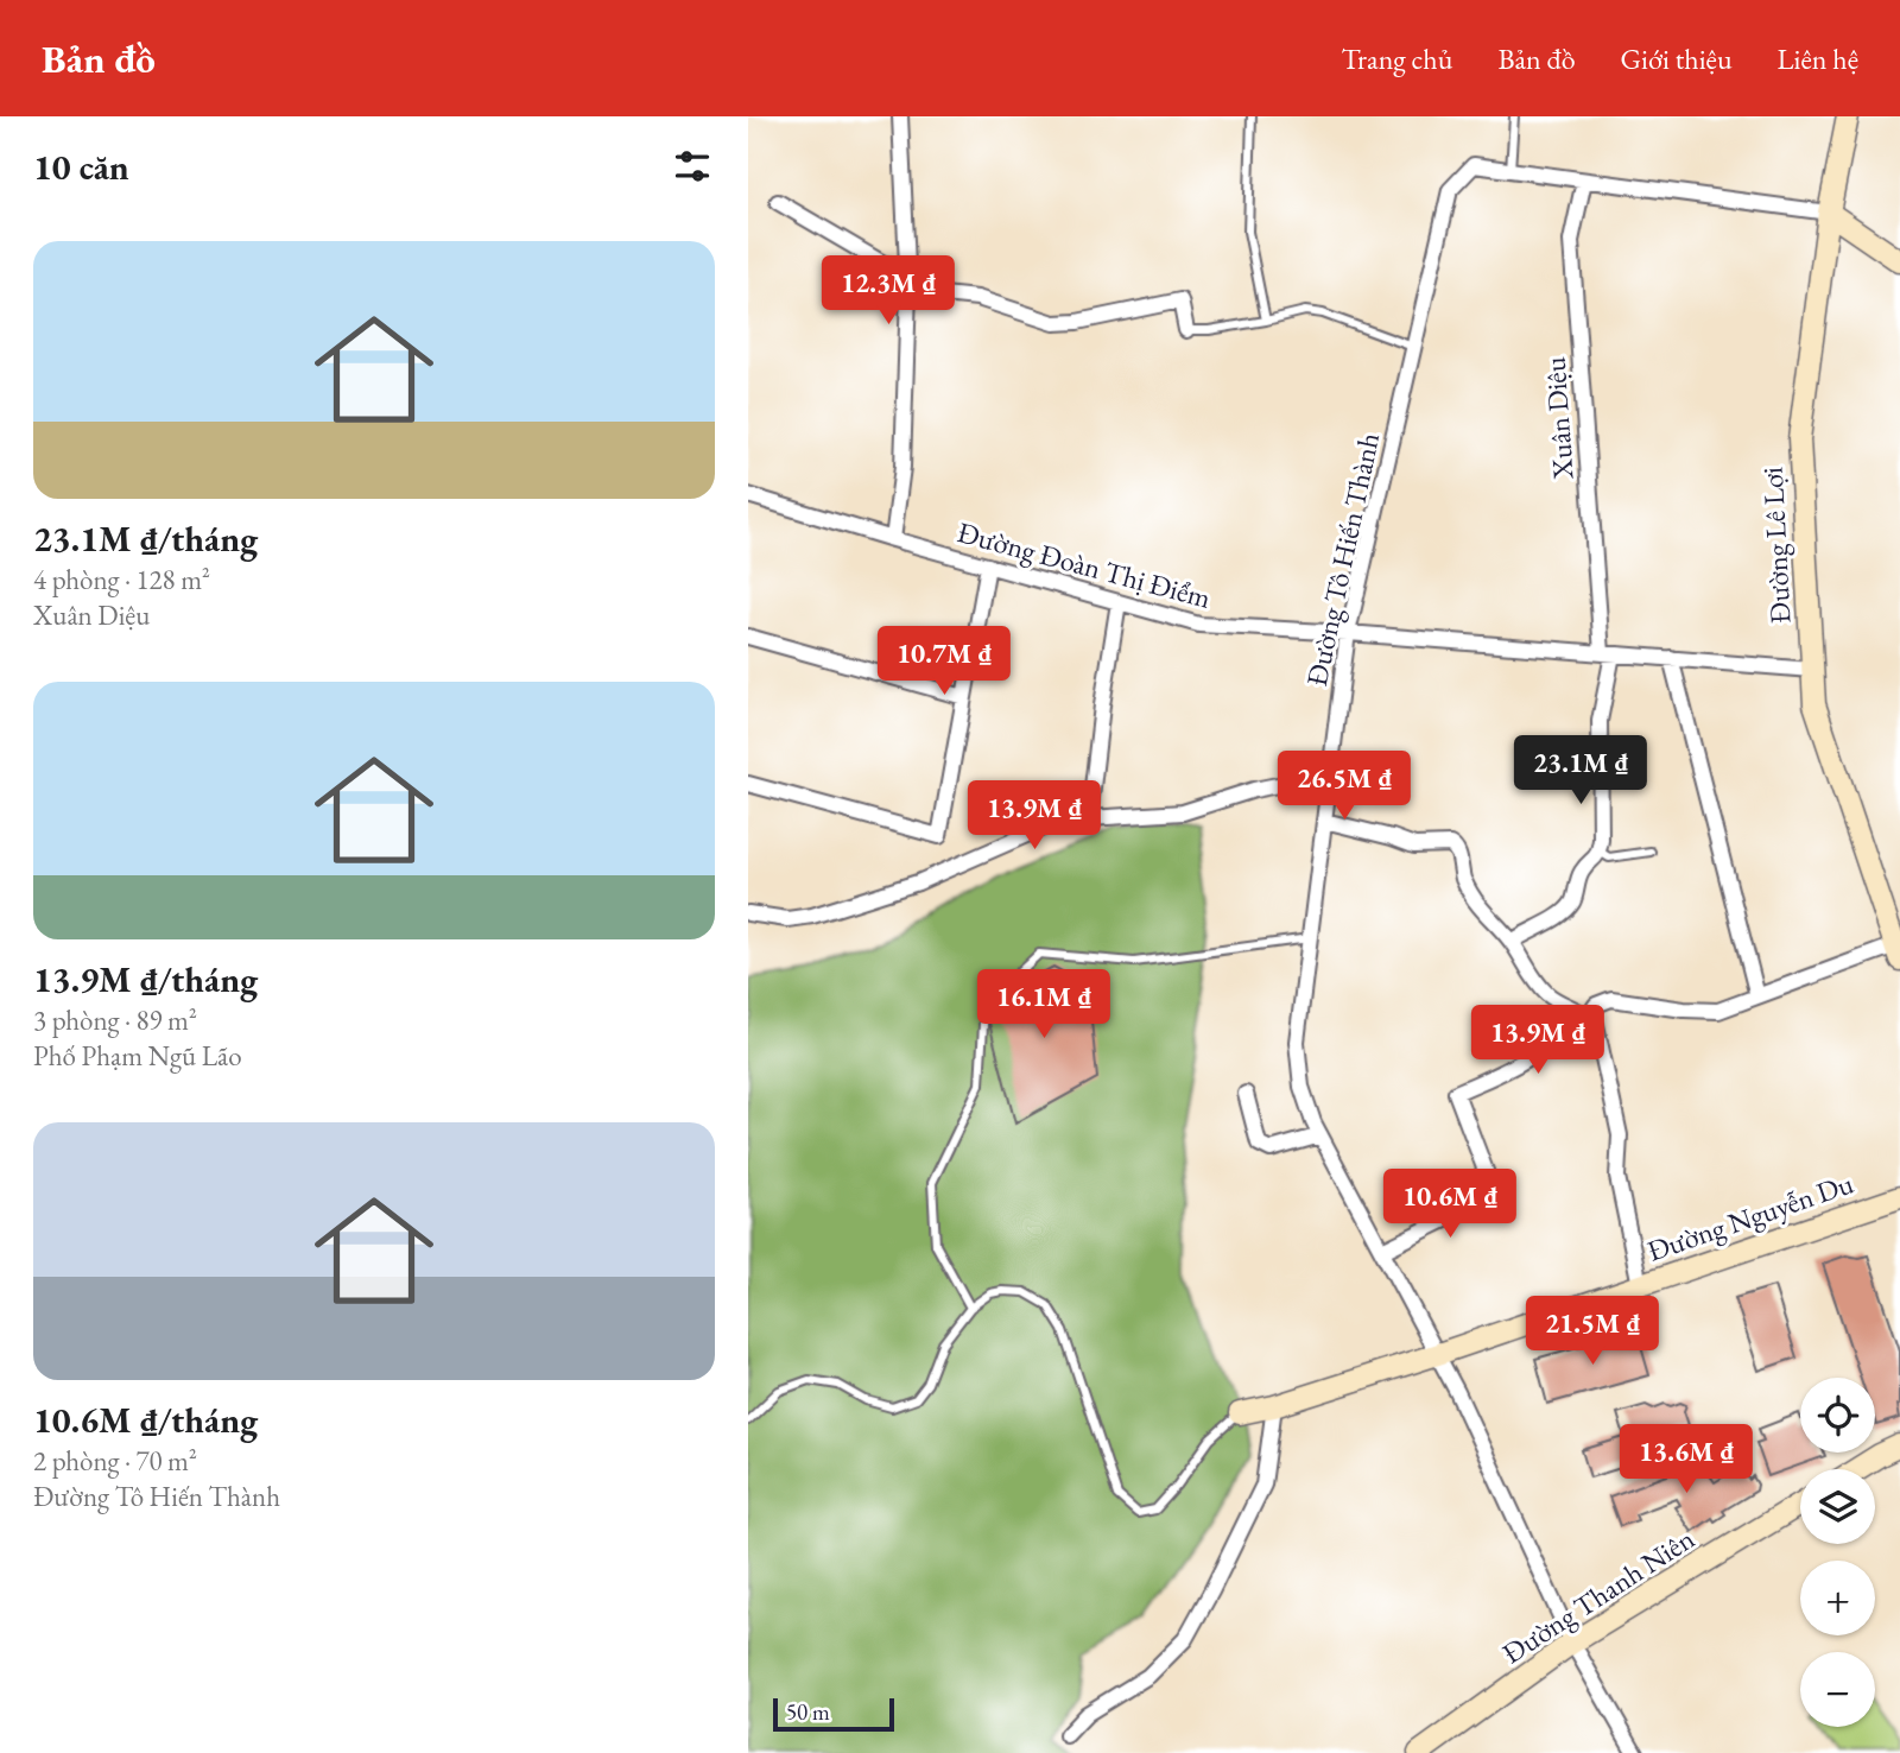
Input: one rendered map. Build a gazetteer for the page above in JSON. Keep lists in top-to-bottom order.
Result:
{
  "streets": {
    "street": [
      "Xuân Diệu",
      "Đường Lê Lợi",
      "Đường Tô Hiến Thành",
      "Đường Đoàn Thị Điểm",
      "Đường Nguyễn Du",
      "Đường Thanh Niên"
    ]
  },
  "crossings": [
    ["Xuân Diệu", "Đường Tô Hiến Thành"],
    ["Xuân Diệu", "Đường Đoàn Thị Điểm"],
    ["Đường Lê Lợi", "Đường Tô Hiến Thành"],
    ["Đường Lê Lợi", "Đường Đoàn Thị Điểm"],
    ["Đường Tô Hiến Thành", "Đường Đoàn Thị Điểm"],
    ["Đường Tô Hiến Thành", "Đường Nguyễn Du"],
    ["Đường Tô Hiến Thành", "Đường Thanh Niên"]
  ],
  "scale_bar": "50 m",
  "page": {
    "header": "Bản đồ",
    "nav": [
      "Trang chủ",
      "Bản đồ",
      "Giới thiệu",
      "Liên hệ"
    ],
    "heading": "10 căn",
    "list": [
      {
        "name": "23.1M ₫/tháng",
        "note": "4 phòng · 128 m² · Xuân Diệu"
      },
      {
        "name": "13.9M ₫/tháng",
        "note": "3 phòng · 89 m² · Phố Phạm Ngũ Lão"
      },
      {
        "name": "10.6M ₫/tháng",
        "note": "2 phòng · 70 m² · Đường Tô Hiến Thành"
      }
    ],
    "price": [
      "12.3M ₫",
      "10.7M ₫",
      "23.1M ₫",
      "26.5M ₫",
      "13.9M ₫",
      "16.1M ₫",
      "13.9M ₫",
      "10.6M ₫",
      "21.5M ₫",
      "13.6M ₫"
    ],
    "map_buttons": ["+", "−"],
    "scale": "50 m"
  }
}
